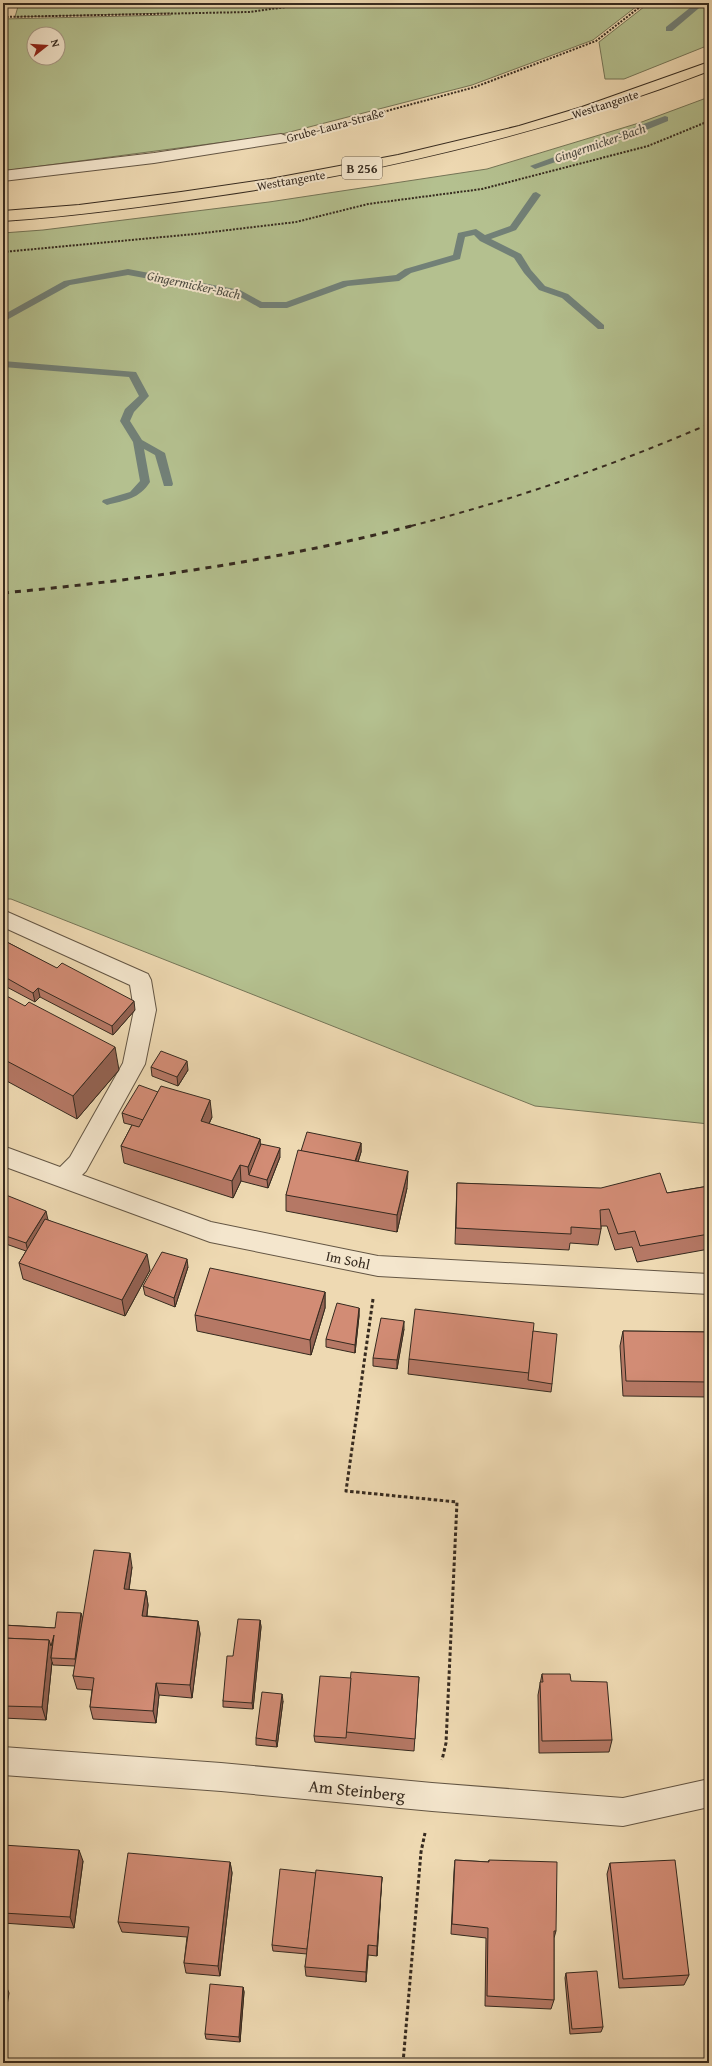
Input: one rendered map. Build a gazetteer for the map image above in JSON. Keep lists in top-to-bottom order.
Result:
{
  "streets": {
    "main road": ["Westtangente", "B 256"],
    "street": ["Grube-Laura-Straße", "Im Sohl", "Am Steinberg"]
  },
  "water": ["Gingermicker-Bach"],
  "north": "right"
}
